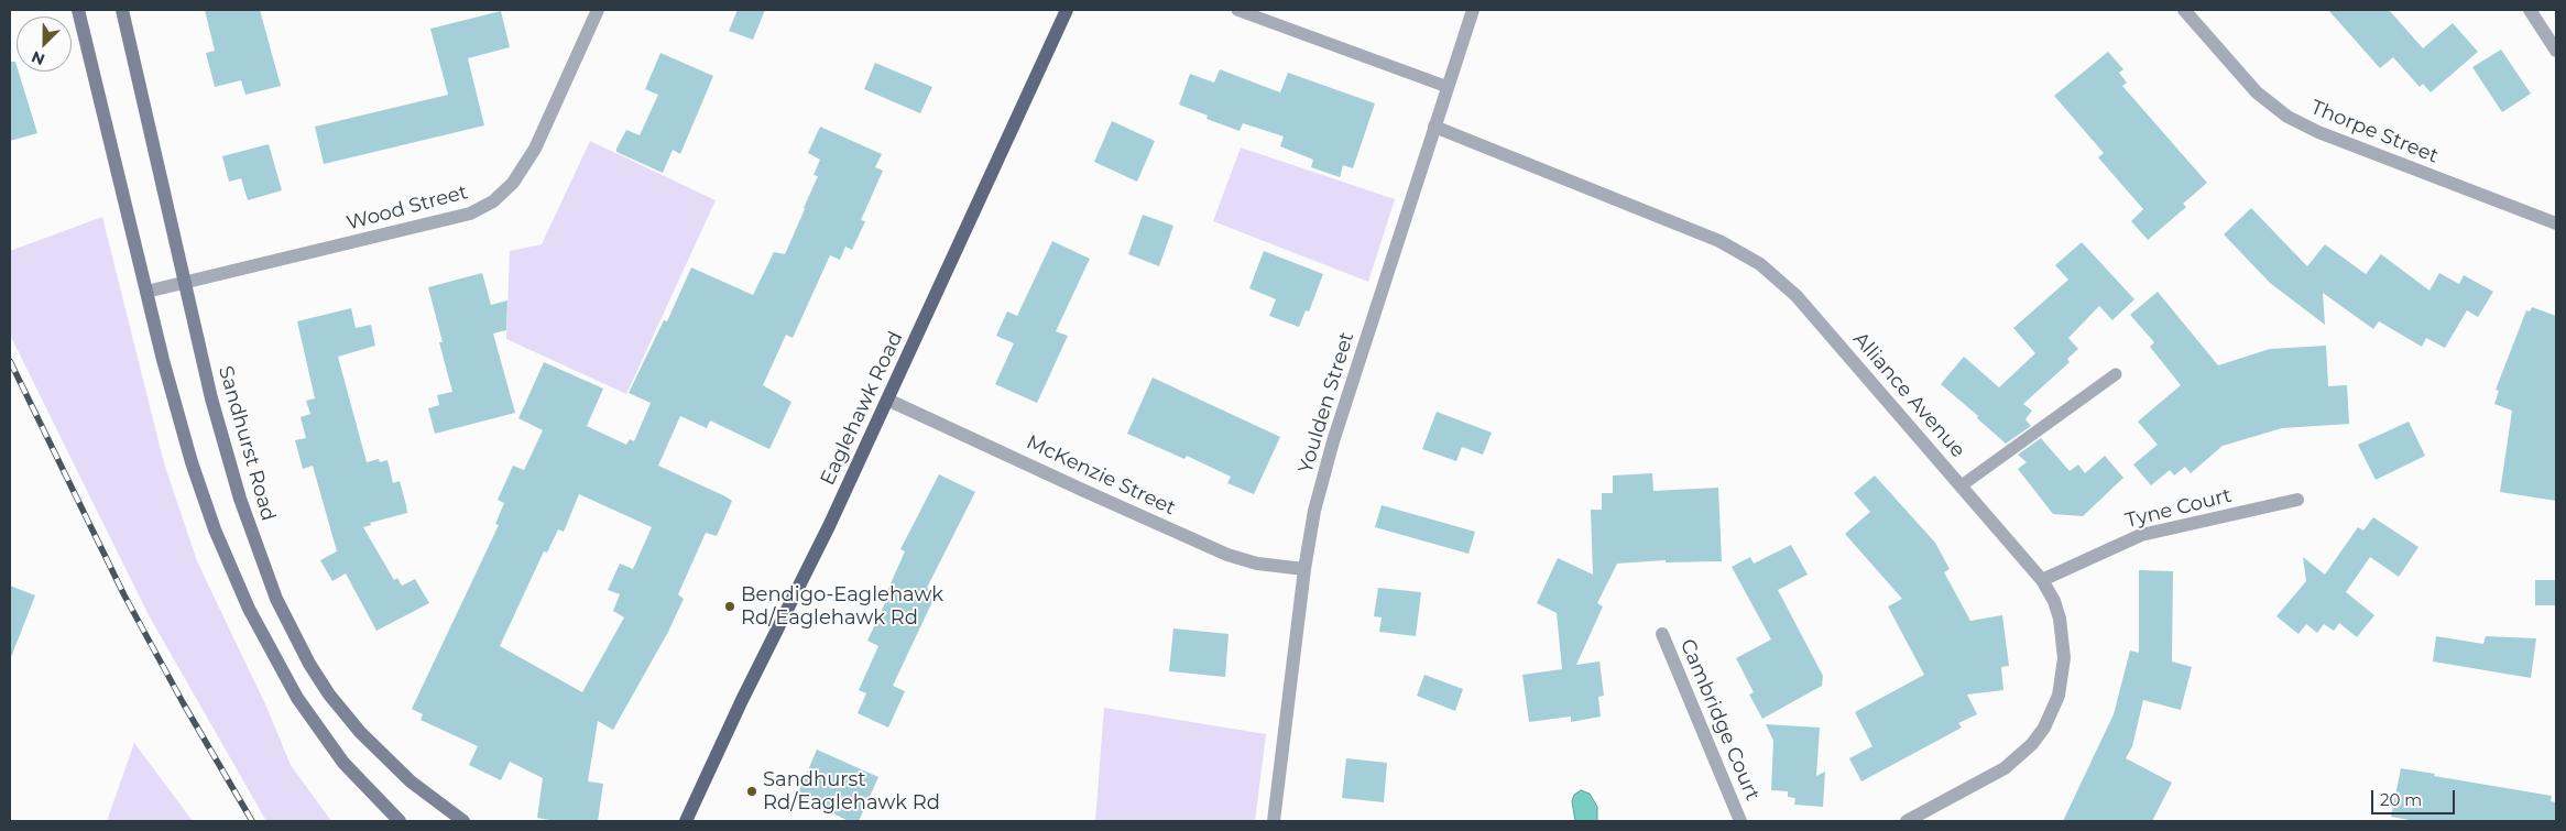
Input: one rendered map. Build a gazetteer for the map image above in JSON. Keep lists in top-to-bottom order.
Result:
{
  "streets": {
    "main road": ["Eaglehawk Road", "Sandhurst Road"],
    "street": [
      "Thorpe Street",
      "Wood Street",
      "Alliance Avenue",
      "Youlden Street",
      "McKenzie Street",
      "Tyne Court",
      "Cambridge Court"
    ]
  },
  "crossings": [
    ["Wood Street", "Sandhurst Road"],
    ["Alliance Avenue", "Youlden Street"],
    ["Alliance Avenue", "Tyne Court"],
    ["Youlden Street", "McKenzie Street"],
    ["Eaglehawk Road", "McKenzie Street"]
  ],
  "places": ["Bendigo-Eaglehawk Rd/Eaglehawk Rd", "Sandhurst Rd/Eaglehawk Rd"],
  "scale_bar": "20 m",
  "north": "bottom left"
}
